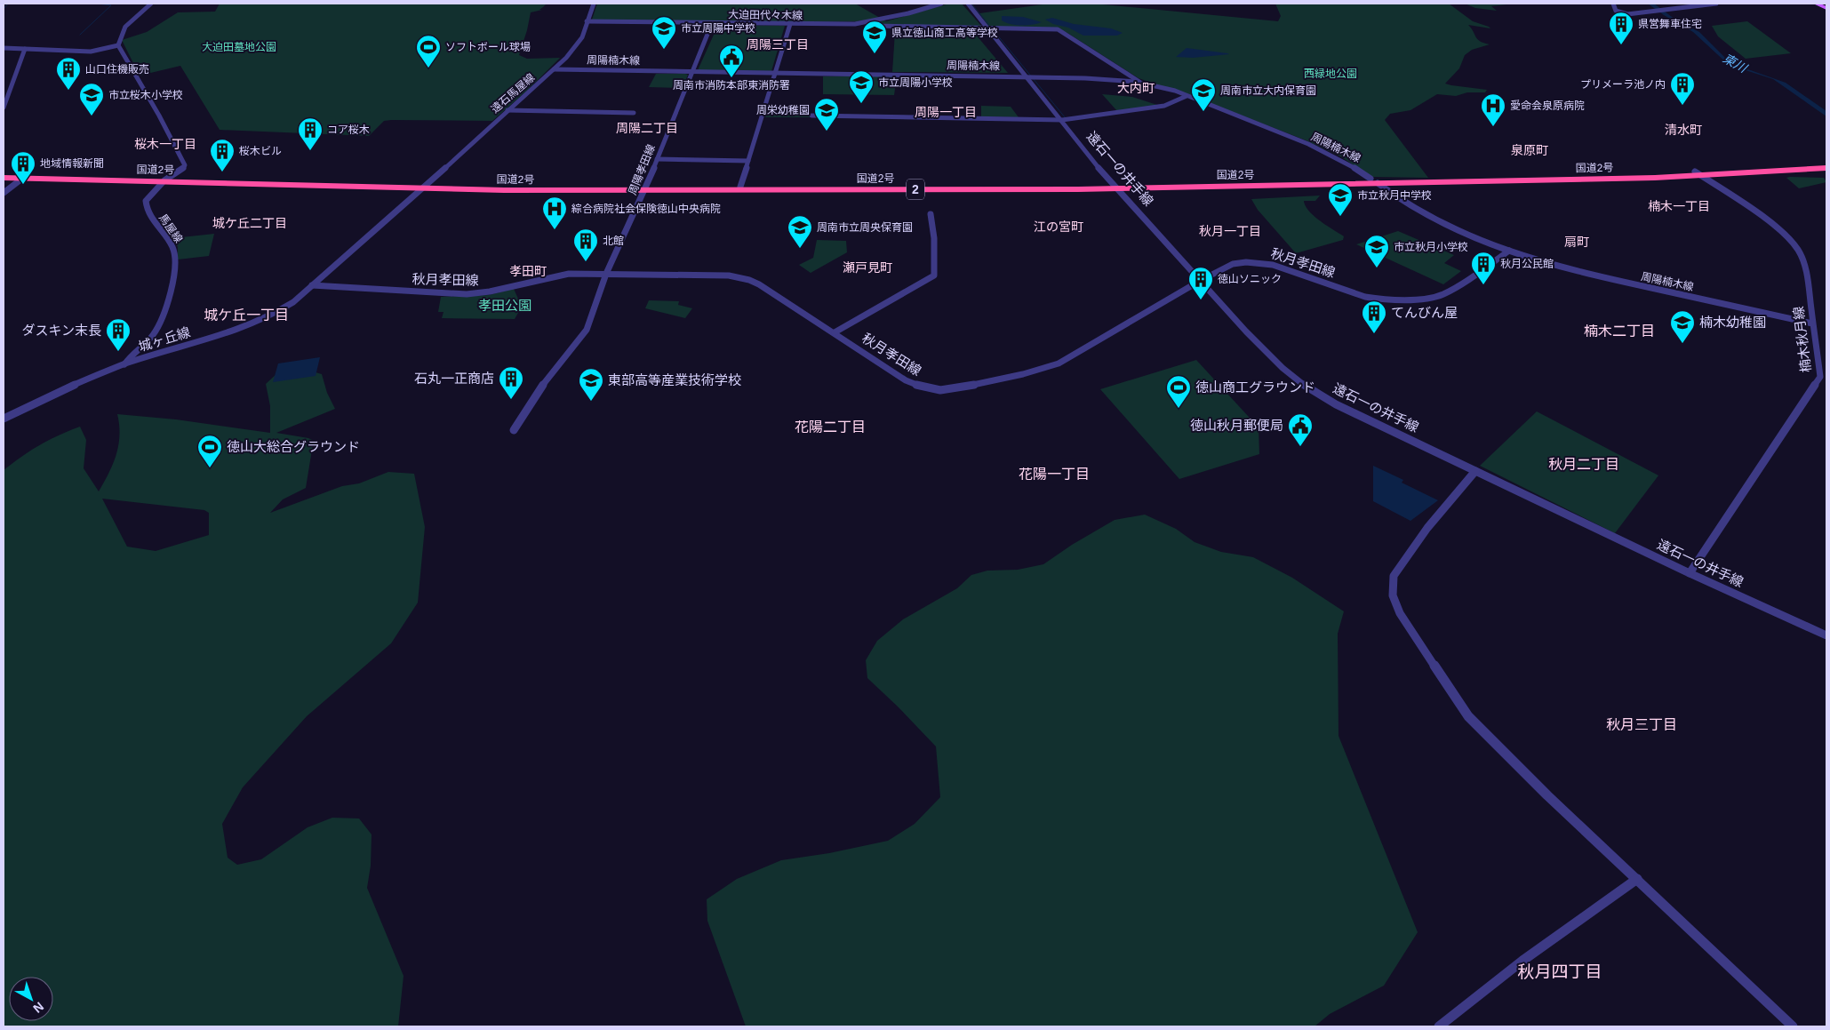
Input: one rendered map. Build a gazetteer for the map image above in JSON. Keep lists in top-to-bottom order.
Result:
{
  "streets": {
    "highway": ["国道2号", "2"],
    "street": [
      "大迫田代々木線",
      "周陽楠木線",
      "遠石馬屋線",
      "遠石一の井手線",
      "周陽孝田線",
      "馬屋線",
      "秋月孝田線",
      "城ヶ丘線",
      "楠木秋月線"
    ]
  },
  "crossings": [
    ["大迫田代々木線", "遠石馬屋線"],
    ["大迫田代々木線", "周陽孝田線"],
    ["周陽楠木線", "遠石馬屋線"],
    ["周陽楠木線", "国道2号"],
    ["周陽楠木線", "遠石一の井手線"],
    ["周陽楠木線", "周陽孝田線"],
    ["周陽楠木線", "秋月孝田線"],
    ["周陽楠木線", "楠木秋月線"],
    ["遠石馬屋線", "国道2号"],
    ["遠石馬屋線", "城ヶ丘線"],
    ["国道2号", "遠石一の井手線"],
    ["国道2号", "周陽孝田線"],
    ["国道2号", "馬屋線"],
    ["国道2号", "城ヶ丘線"],
    ["国道2号", "楠木秋月線"],
    ["遠石一の井手線", "秋月孝田線"],
    ["遠石一の井手線", "楠木秋月線"],
    ["周陽孝田線", "秋月孝田線"],
    ["馬屋線", "城ヶ丘線"],
    ["秋月孝田線", "城ヶ丘線"]
  ],
  "districts": [
    "周陽三丁目",
    "大内町",
    "周陽一丁目",
    "周陽二丁目",
    "清水町",
    "桜木一丁目",
    "泉原町",
    "楠木一丁目",
    "城ケ丘二丁目",
    "江の宮町",
    "秋月一丁目",
    "扇町",
    "瀬戸見町",
    "孝田町",
    "城ケ丘一丁目",
    "楠木二丁目",
    "花陽二丁目",
    "秋月二丁目",
    "花陽一丁目",
    "秋月三丁目",
    "秋月四丁目"
  ],
  "water": ["東川"],
  "parks": ["大迫田墓地公園", "西緑地公園", "孝田公園"],
  "places": {
    "building": [
      "県営舞車住宅",
      "山口住機販売",
      "プリメーラ池ノ内",
      "コア桜木",
      "桜木ビル",
      "地域情報新聞",
      "北館",
      "秋月公民館",
      "徳山ソニック",
      "てんびん屋",
      "ダスキン末長",
      "石丸一正商店"
    ],
    "school or university": [
      "市立周陽中学校",
      "県立徳山商工高等学校",
      "市立周陽小学校",
      "周南市立大内保育園",
      "市立桜木小学校",
      "周栄幼稚園",
      "市立秋月中学校",
      "周南市立周央保育園",
      "市立秋月小学校",
      "楠木幼稚園",
      "東部高等産業技術学校"
    ],
    "sports": ["ソフトボール球場", "徳山商工グラウンド", "徳山大総合グラウンド"],
    "public building": ["周南市消防本部東消防署", "徳山秋月郵便局"],
    "hospital": ["愛命会泉原病院", "綜合病院社会保険徳山中央病院"]
  },
  "north": "bottom right"
}
